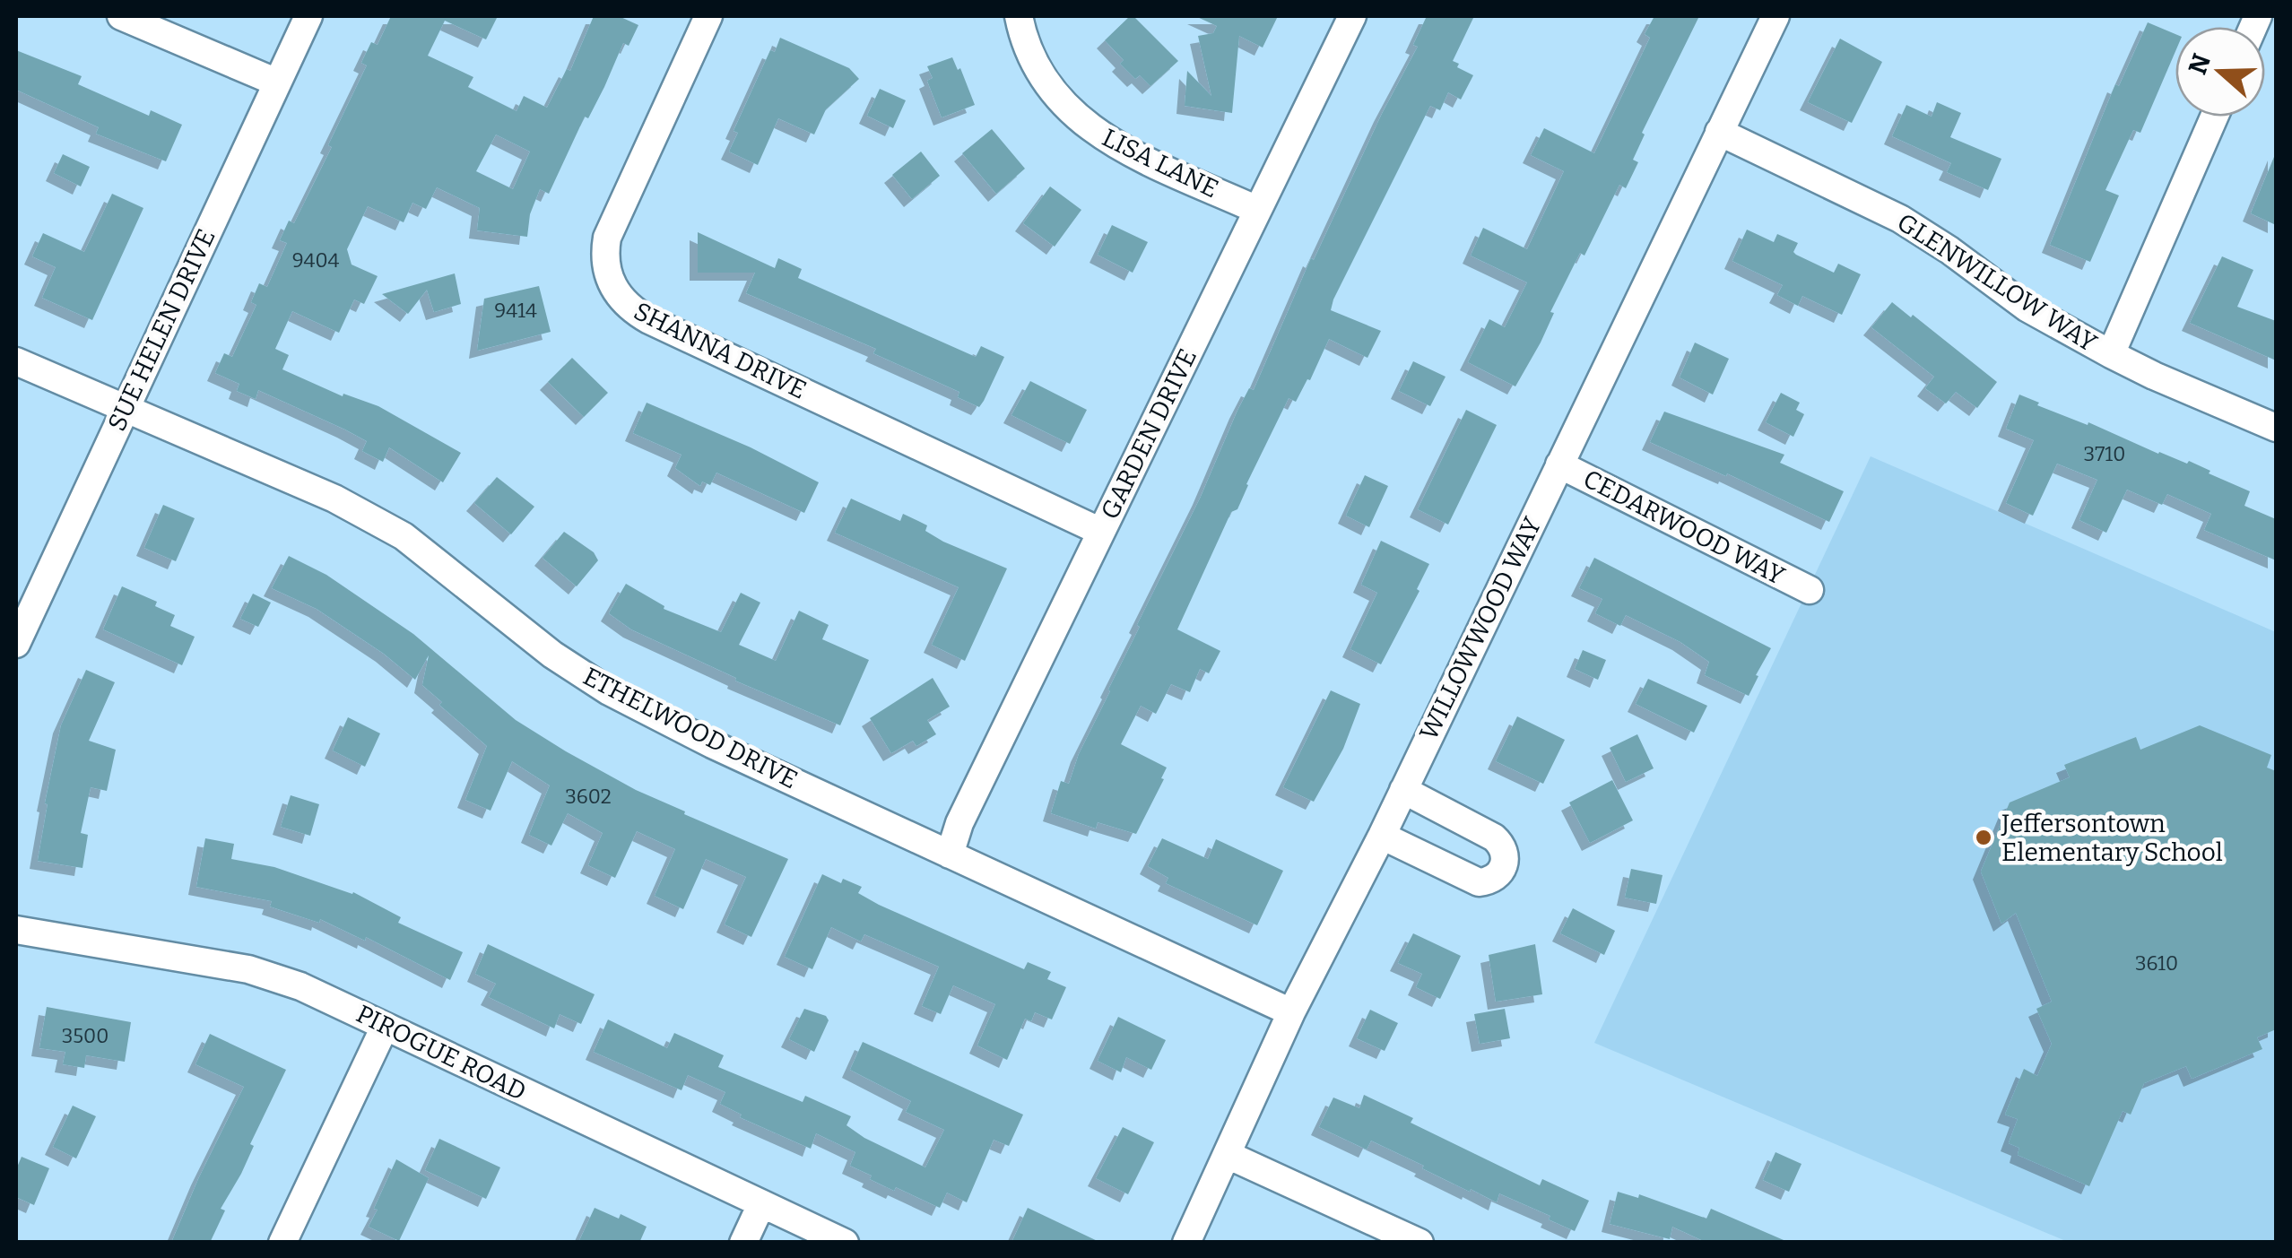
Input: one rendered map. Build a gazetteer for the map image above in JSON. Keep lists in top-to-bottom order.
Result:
{
  "streets": {
    "street": [
      "LISA LANE",
      "GLENWILLOW WAY",
      "SUE HELEN DRIVE",
      "SHANNA DRIVE",
      "GARDEN DRIVE",
      "CEDARWOOD WAY",
      "WILLOWWOOD WAY",
      "ETHELWOOD DRIVE",
      "PIROGUE ROAD"
    ]
  },
  "crossings": [
    ["LISA LANE", "GARDEN DRIVE"],
    ["GLENWILLOW WAY", "WILLOWWOOD WAY"],
    ["SUE HELEN DRIVE", "ETHELWOOD DRIVE"],
    ["SHANNA DRIVE", "GARDEN DRIVE"],
    ["GARDEN DRIVE", "ETHELWOOD DRIVE"],
    ["CEDARWOOD WAY", "WILLOWWOOD WAY"],
    ["WILLOWWOOD WAY", "ETHELWOOD DRIVE"]
  ],
  "places": ["Jeffersontown Elementary School"],
  "house_numbers": [
    "9404",
    "9414",
    "3710",
    "3602",
    "3610",
    "3500"
  ],
  "north": "left"
}
